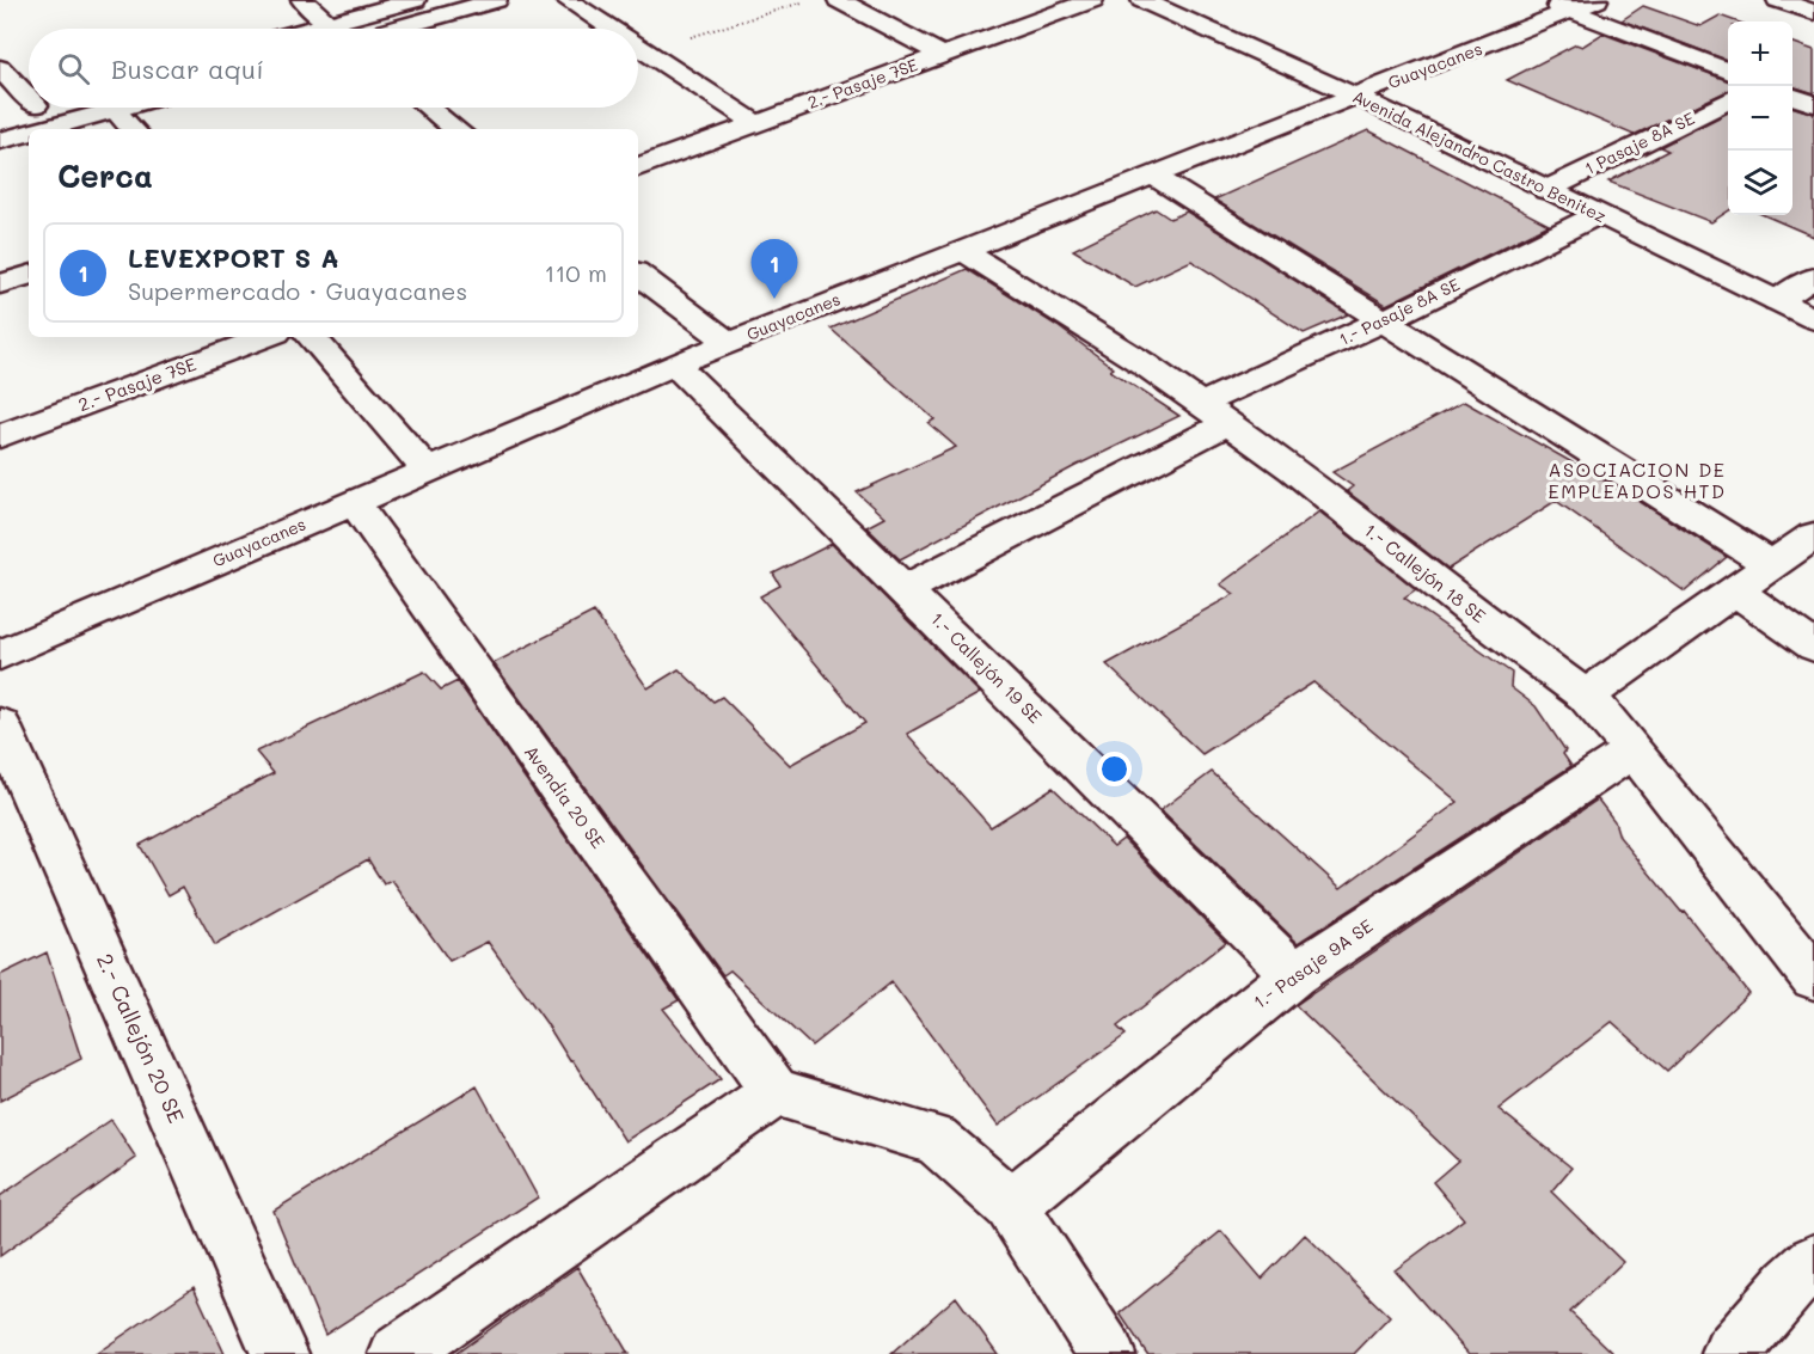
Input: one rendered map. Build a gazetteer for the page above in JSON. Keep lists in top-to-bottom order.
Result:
{
  "streets": {
    "street": [
      "Guayacanes",
      "2.- Pasaje 7SE",
      "1 Pasaje 8A SE",
      "Avenida Alejandro Castro Benitez",
      "1.- Pasaje 8A SE",
      "1.- Callejón 18 SE",
      "1.- Callejón 19 SE",
      "Avendia 20 SE",
      "1.- Pasaje 9A SE",
      "2.- Callejón 20 SE"
    ]
  },
  "crossings": [
    ["Guayacanes", "Avenida Alejandro Castro Benitez"],
    ["Guayacanes", "1.- Callejón 18 SE"],
    ["Guayacanes", "1.- Callejón 19 SE"],
    ["Guayacanes", "Avendia 20 SE"],
    ["1 Pasaje 8A SE", "Avenida Alejandro Castro Benitez"],
    ["Avenida Alejandro Castro Benitez", "1.- Pasaje 8A SE"],
    ["1.- Pasaje 8A SE", "1.- Callejón 18 SE"],
    ["1.- Pasaje 8A SE", "1.- Callejón 19 SE"],
    ["1.- Callejón 18 SE", "1.- Pasaje 9A SE"],
    ["1.- Callejón 19 SE", "1.- Pasaje 9A SE"]
  ],
  "districts": ["ASOCIACION DE EMPLEADOS HTD"],
  "page": {
    "map_buttons": ["+", "−"],
    "search": "Buscar aquí",
    "heading": "Cerca",
    "list": [
      {
        "mark": "1",
        "name": "LEVEXPORT S A",
        "note": "Supermercado · Guayacanes",
        "value": "110 m"
      }
    ],
    "pins": "1"
  }
}
